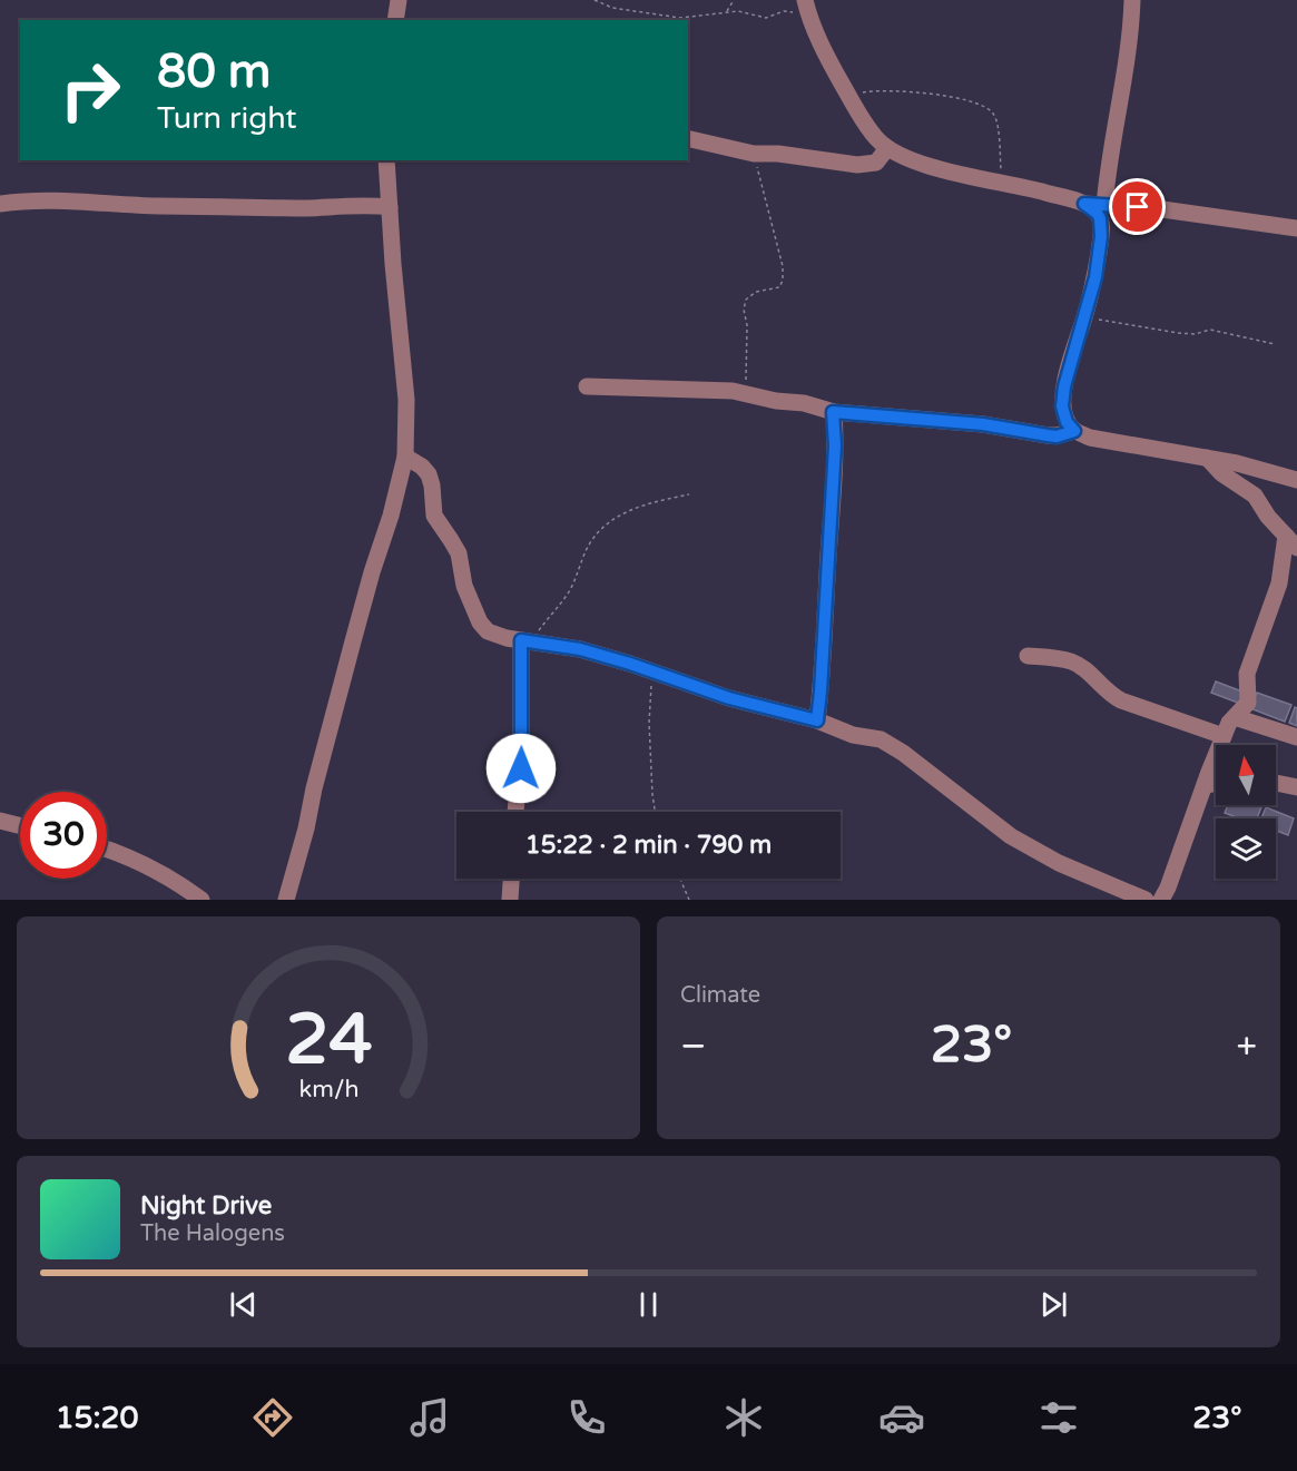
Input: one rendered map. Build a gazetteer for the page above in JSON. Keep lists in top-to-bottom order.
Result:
{
  "north": "top",
  "page": {
    "turn": ["80 m", "Turn right"],
    "limit": "30",
    "trip": "15:22 · 2 min · 790 m",
    "tile": "Climate",
    "heat": ["−", "23°", "+"],
    "song": ["Night Drive", "The Halogens"],
    "tabs": ["15:20", "23°"],
    "gauge": ["24", "km/h"]
  }
}
